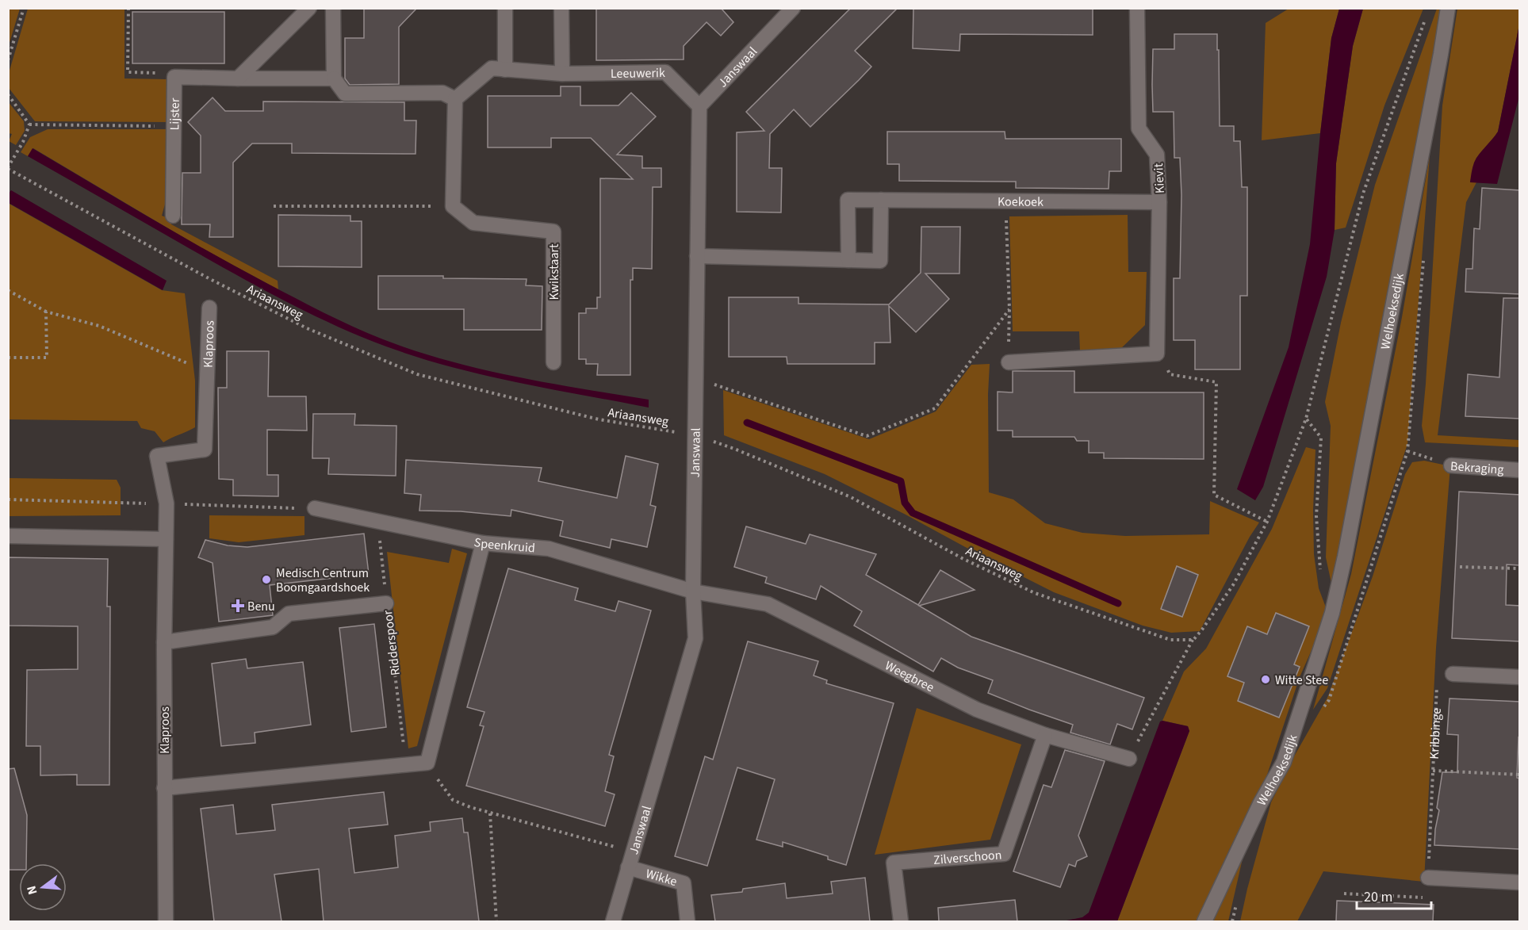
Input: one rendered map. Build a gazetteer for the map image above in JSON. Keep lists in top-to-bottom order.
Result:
{
  "streets": {
    "street": [
      "Janswaal",
      "Leeuwerik",
      "Lijster",
      "Kievit",
      "Koekoek",
      "Kwikstaart",
      "Welhoeksedijk",
      "Klaproos",
      "Bekraging",
      "Speenkruid",
      "Weegbree",
      "Zilverschoon",
      "Wikke"
    ],
    "path": ["Ariaansweg", "Ridderspoor", "Kribbinge"]
  },
  "crossings": [
    ["Janswaal", "Leeuwerik"],
    ["Janswaal", "Ariaansweg"],
    ["Janswaal", "Speenkruid"],
    ["Janswaal", "Weegbree"],
    ["Janswaal", "Wikke"],
    ["Kievit", "Koekoek"],
    ["Speenkruid", "Ridderspoor"],
    ["Speenkruid", "Weegbree"],
    ["Weegbree", "Zilverschoon"]
  ],
  "places": {
    "other": ["Medisch Centrum Boomgaardshoek", "Witte Stee"],
    "health": ["Benu"]
  },
  "scale_bar": "20 m",
  "north": "left"
}
